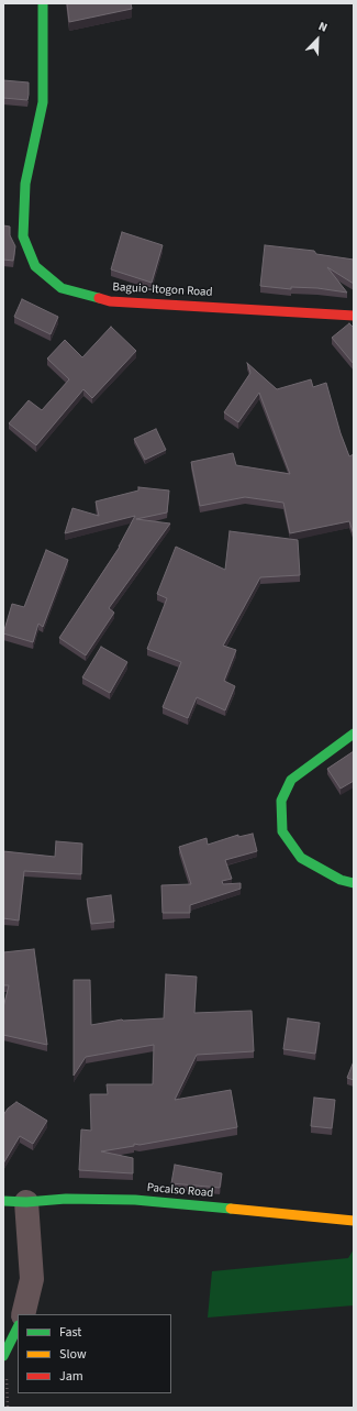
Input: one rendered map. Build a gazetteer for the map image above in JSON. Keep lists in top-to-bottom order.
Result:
{
  "streets": {
    "main road": ["Baguio-Itogon Road", "Pacalso Road"]
  },
  "legend": ["Fast", "Slow", "Jam"],
  "north": "top right"
}
